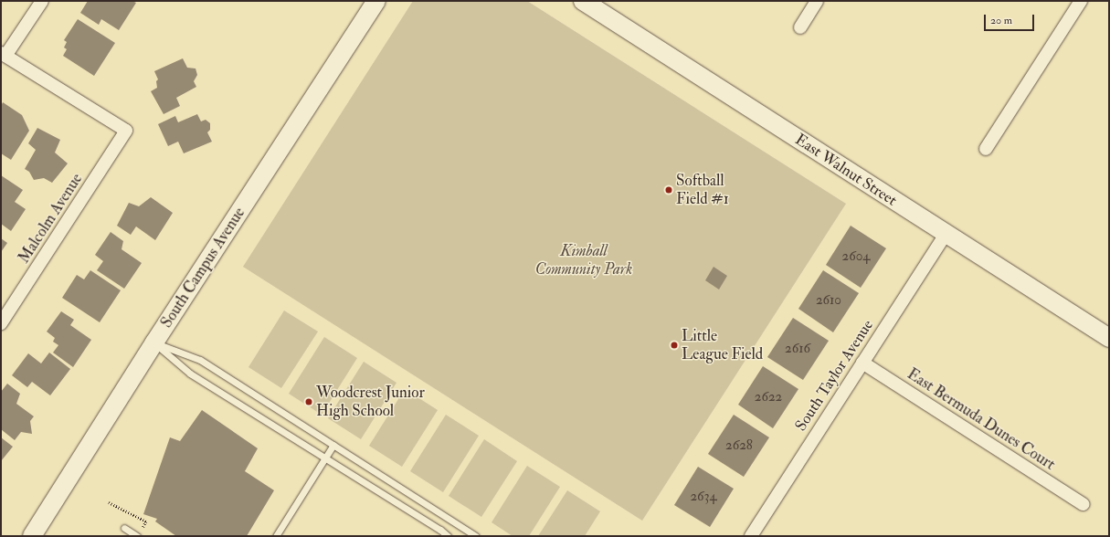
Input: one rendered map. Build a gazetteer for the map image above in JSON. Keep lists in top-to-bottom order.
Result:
{
  "streets": {
    "street": [
      "East Walnut Street",
      "Malcolm Avenue",
      "South Campus Avenue",
      "South Taylor Avenue",
      "East Bermuda Dunes Court"
    ]
  },
  "crossings": [
    ["East Walnut Street", "South Taylor Avenue"],
    ["South Taylor Avenue", "East Bermuda Dunes Court"]
  ],
  "parks": ["Kimball Community Park"],
  "places": ["Softball Field #1", "Little League Field", "Woodcrest Junior High School"],
  "house_numbers": [
    "2604",
    "2610",
    "2616",
    "2622",
    "2628",
    "2634"
  ],
  "scale_bar": "20 m"
}
